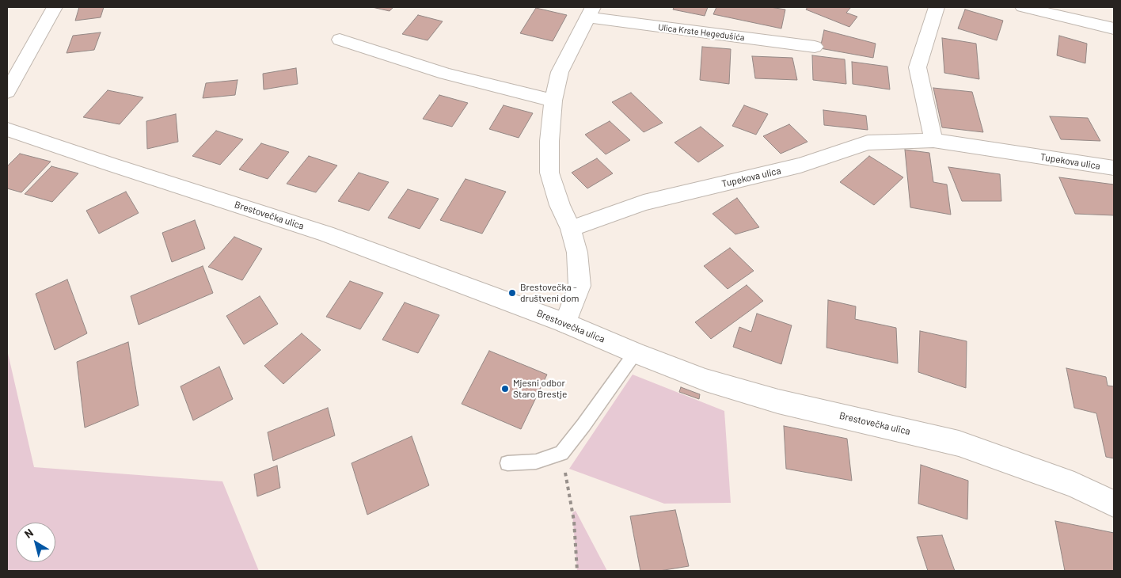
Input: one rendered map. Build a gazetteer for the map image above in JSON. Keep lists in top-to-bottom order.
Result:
{
  "streets": {
    "street": ["Ulica Krste Hegedušića", "Tupekova ulica", "Brestovečka ulica"]
  },
  "crossings": [
    ["Ulica Krste Hegedušića", "Tupekova ulica"],
    ["Ulica Krste Hegedušića", "Brestovečka ulica"]
  ],
  "places": ["Brestovečka - društveni dom", "Mjesni odbor Staro Brestje"],
  "north": "top left"
}
